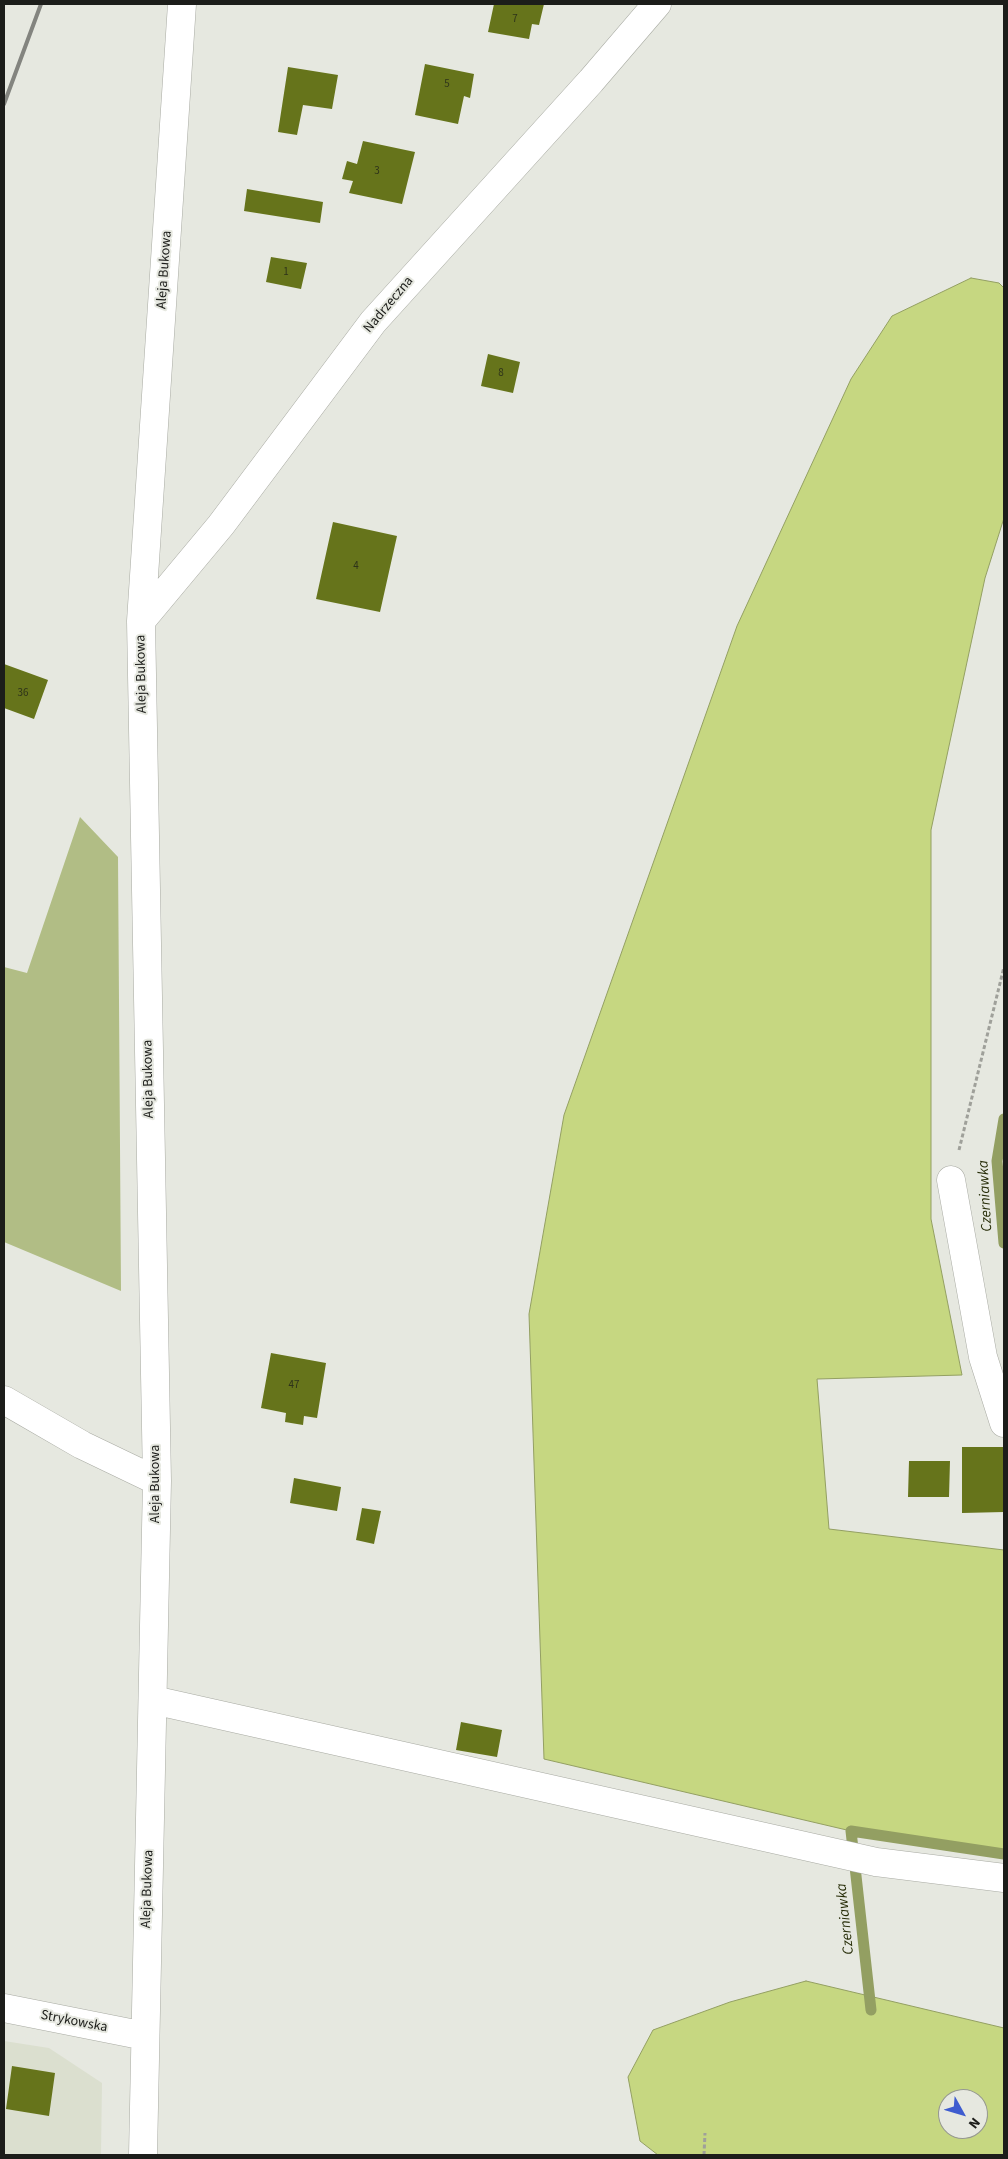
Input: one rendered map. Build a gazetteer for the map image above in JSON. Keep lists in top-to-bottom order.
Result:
{
  "streets": {
    "street": ["Aleja Bukowa", "Nadrzeczna", "Strykowska"]
  },
  "crossings": [
    ["Aleja Bukowa", "Nadrzeczna"],
    ["Aleja Bukowa", "Strykowska"]
  ],
  "water": ["Czerniawka"],
  "house_numbers": [
    "7",
    "5",
    "3",
    "1",
    "8",
    "4",
    "36",
    "47"
  ],
  "north": "bottom right"
}
